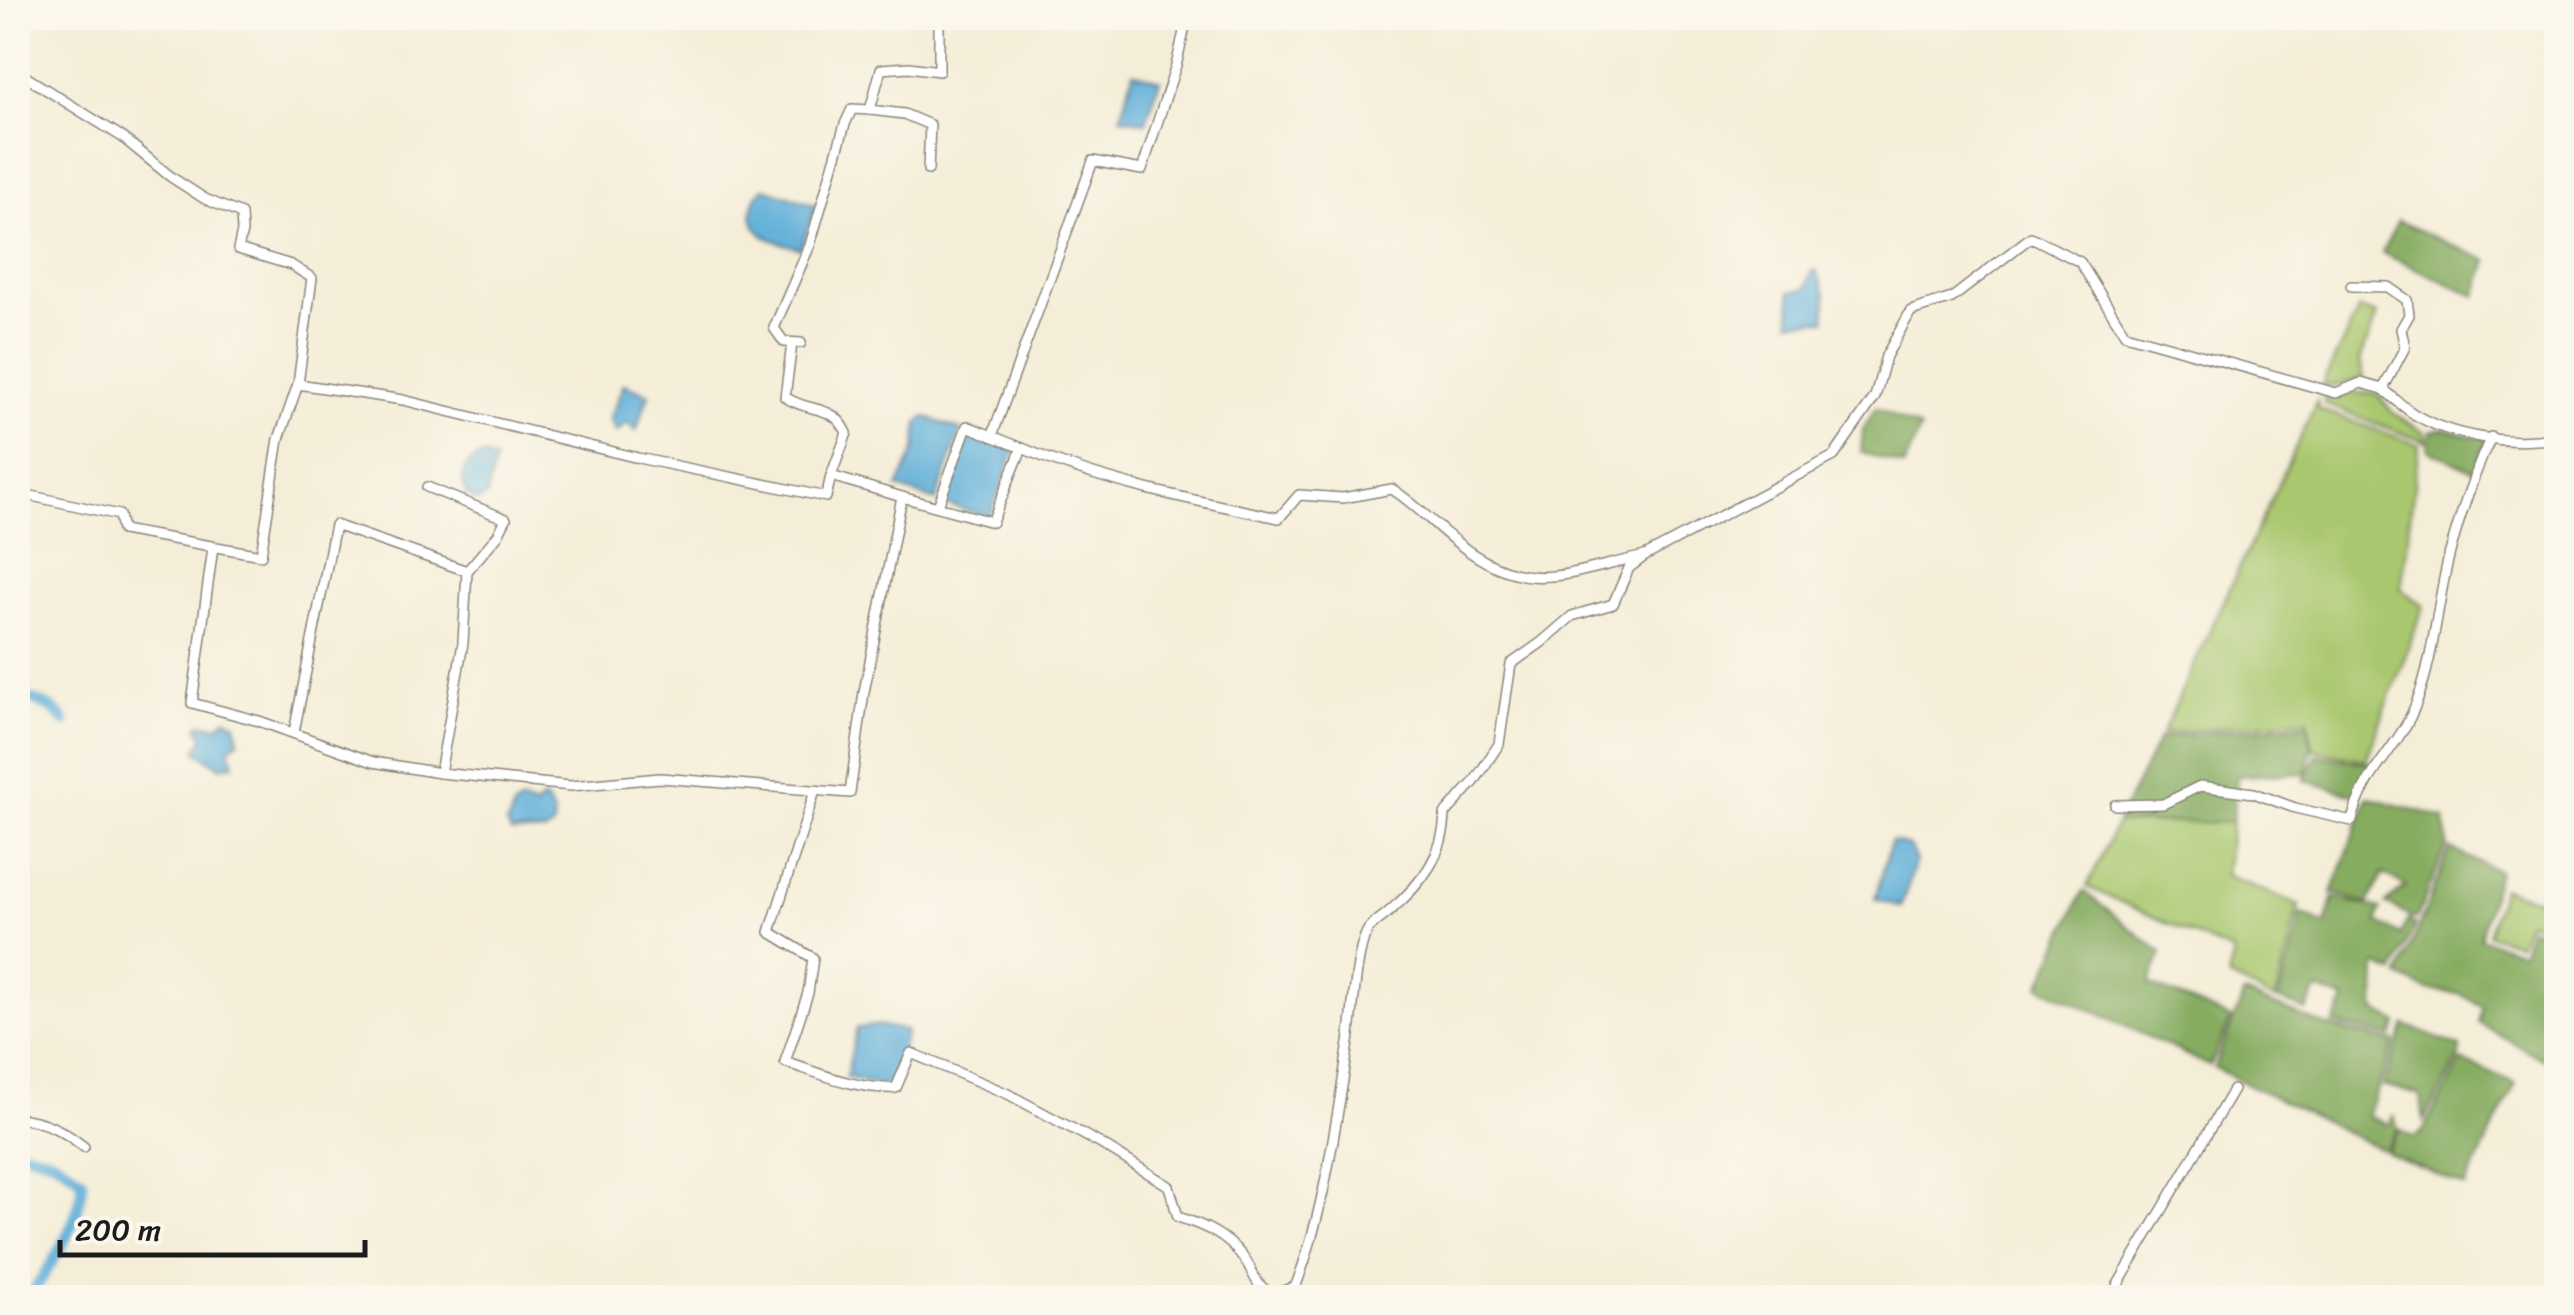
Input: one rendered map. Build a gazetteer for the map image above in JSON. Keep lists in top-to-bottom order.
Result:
{
  "scale_bar": "200 m"
}
